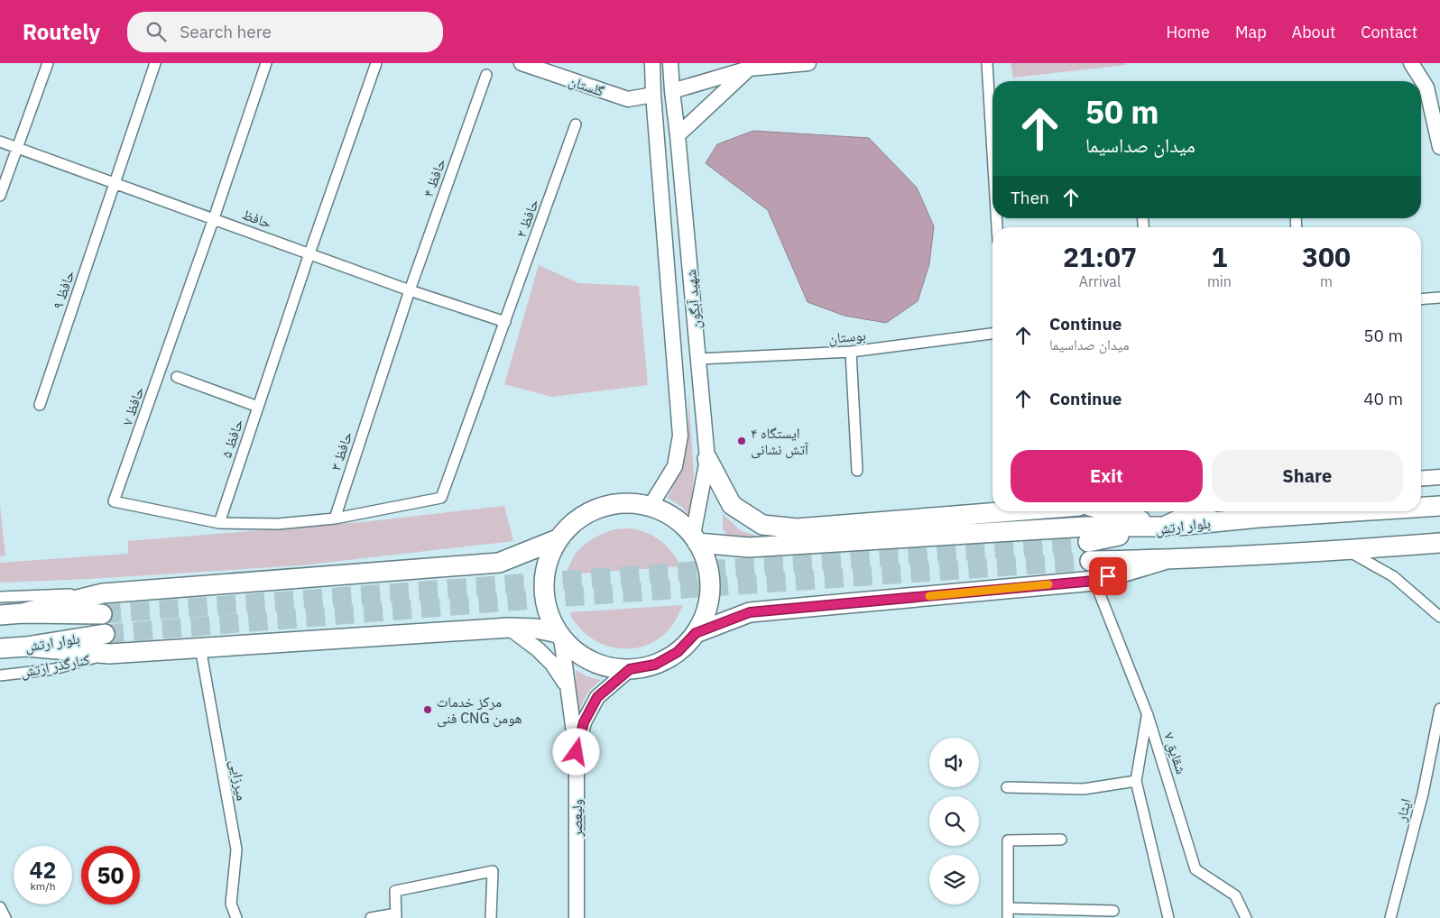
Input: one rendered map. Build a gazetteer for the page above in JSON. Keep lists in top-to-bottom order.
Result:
{
  "streets": {
    "highway": ["بلوار ارتش"],
    "main road": ["گلستان", "شهید آبگون", "ولیعصر"],
    "street": [
      "حافظ ۴",
      "حافظ",
      "حافظ ۲",
      "حافظ ۹",
      "بوستان",
      "حافظ ۷",
      "حافظ ۵",
      "حافظ ۳",
      "کنارگذر ارتش",
      "شقایق ۷",
      "میرزایی",
      "ایثار"
    ]
  },
  "crossings": [
    ["گلستان", "شهید آبگون"],
    ["حافظ ۴", "حافظ"],
    ["حافظ ۴", "حافظ ۳"],
    ["حافظ", "حافظ ۲"],
    ["حافظ", "حافظ ۹"],
    ["حافظ", "حافظ ۷"],
    ["حافظ", "حافظ ۵"],
    ["حافظ", "حافظ ۳"],
    ["حافظ ۲", "حافظ ۳"],
    ["شهید آبگون", "بوستان"],
    ["حافظ ۷", "حافظ ۵"]
  ],
  "places": ["ایستگاه ۴ آتش نشانی", "مرکز خدمات فنی CNG هومن"],
  "page": {
    "header": "Routely",
    "search": "Search here",
    "nav": [
      "Home",
      "Map",
      "About",
      "Contact"
    ],
    "turn": ["50 m", "میدان صداسیما"],
    "then": "Then",
    "eta": [
      "21:07",
      "Arrival",
      "1",
      "min",
      "300",
      "m"
    ],
    "list": [
      {
        "name": "Continue",
        "note": "میدان صداسیما",
        "value": "50 m"
      },
      {
        "name": "Continue",
        "value": "40 m"
      }
    ],
    "buttons": ["Exit", "Share"],
    "speed": "42 km/h",
    "limit": "50"
  }
}
